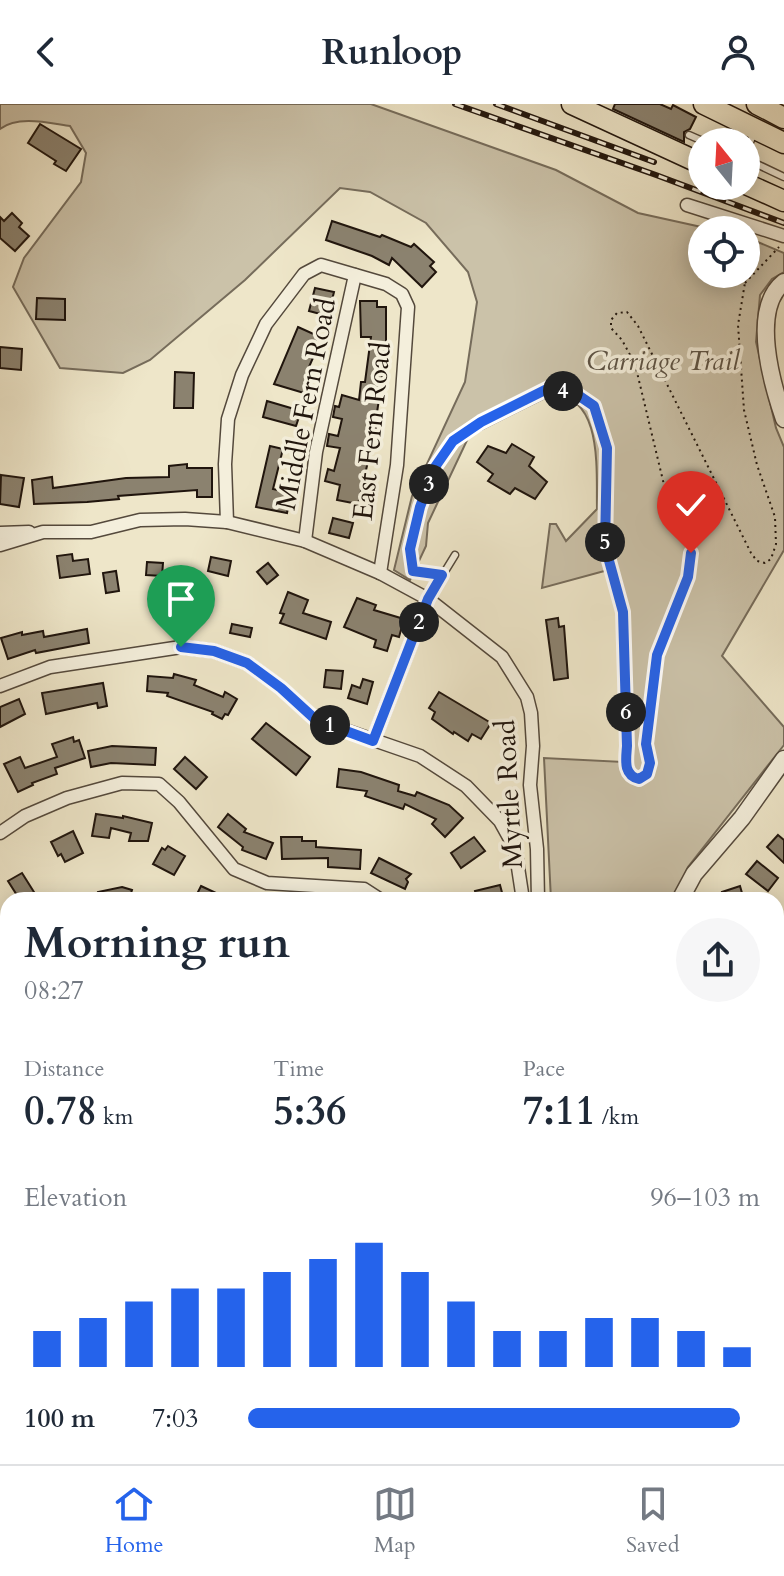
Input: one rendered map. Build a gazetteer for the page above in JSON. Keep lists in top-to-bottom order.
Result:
{
  "streets": {
    "street": ["Middle Fern Road", "East Fern Road", "Myrtle Road"]
  },
  "crossings": [
    ["Middle Fern Road", "East Fern Road"],
    ["Middle Fern Road", "Myrtle Road"],
    ["East Fern Road", "Myrtle Road"]
  ],
  "parks": ["Carriage Trail"],
  "north": "top",
  "page": {
    "header": "Runloop",
    "pins": [
      "4",
      "3",
      "5",
      "2",
      "6",
      "1"
    ],
    "heading": ["Morning run", "08:27"],
    "stats": [
      ["Distance", "0.78 km"],
      ["Time", "5:36"],
      ["Pace", "7:11 /km"]
    ],
    "chart": ["Elevation", "96–103 m"],
    "list": [
      {
        "name": "100 m",
        "note": "7:03"
      }
    ],
    "tabs": ["Home", "Map", "Saved"]
  }
}
